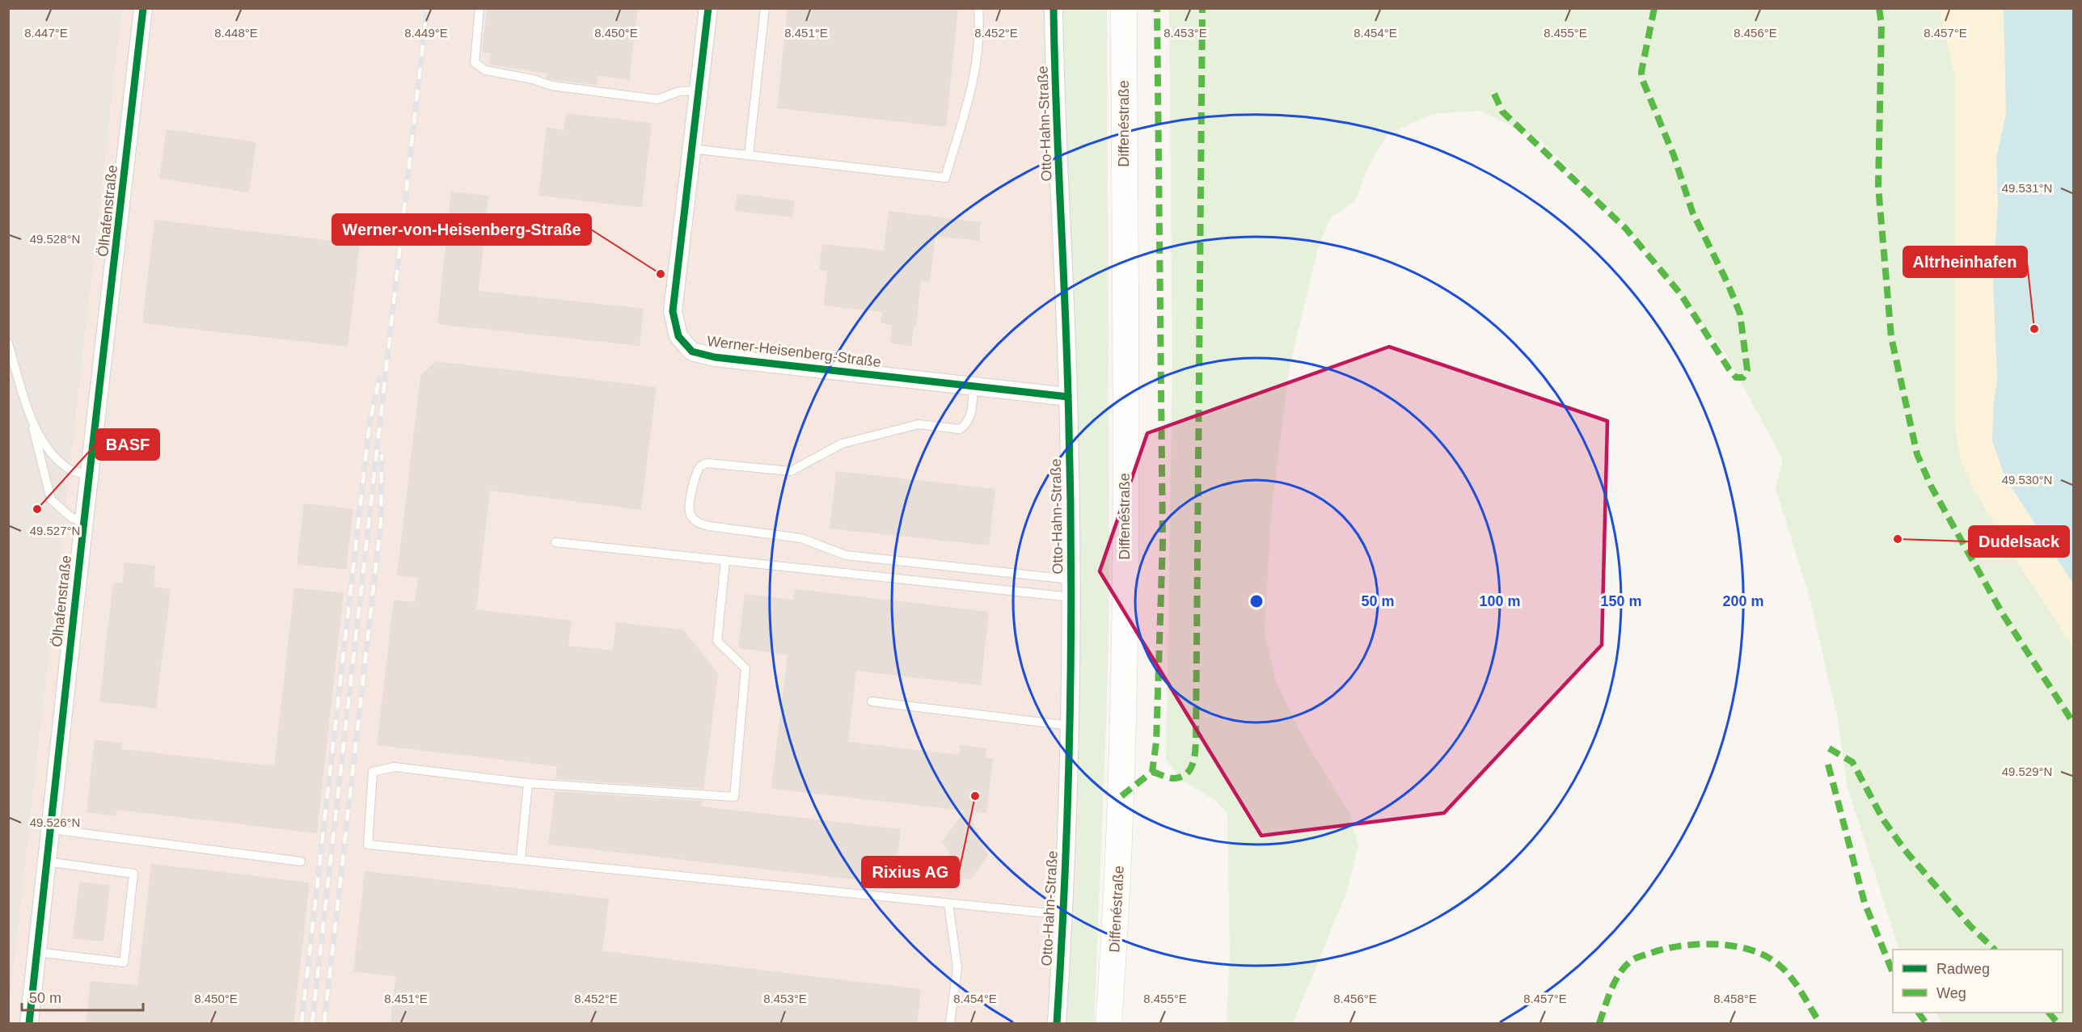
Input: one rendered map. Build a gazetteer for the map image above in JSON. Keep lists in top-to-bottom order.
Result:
{
  "streets": {
    "main road": ["Diffenéstraße"],
    "street": ["Otto-Hahn-Straße", "Ölhafenstraße", "Werner-Heisenberg-Straße"]
  },
  "crossings": [
    ["Otto-Hahn-Straße", "Werner-Heisenberg-Straße"]
  ],
  "places": [
    "Werner-von-Heisenberg-Straße",
    "Altrheinhafen",
    "BASF",
    "Dudelsack",
    "Rixius AG"
  ],
  "legend": ["Radweg", "Weg"],
  "scale_bar": "50 m",
  "coordinates": [
    "8.447°E",
    "8.448°E",
    "8.449°E",
    "8.450°E",
    "8.451°E",
    "8.452°E",
    "8.453°E",
    "8.454°E",
    "8.455°E",
    "8.456°E",
    "8.457°E",
    "49.531°N",
    "49.528°N",
    "49.530°N",
    "49.527°N",
    "49.529°N",
    "49.526°N",
    "8.458°E"
  ],
  "rings": [
    "50 m",
    "100 m",
    "150 m",
    "200 m"
  ]
}
